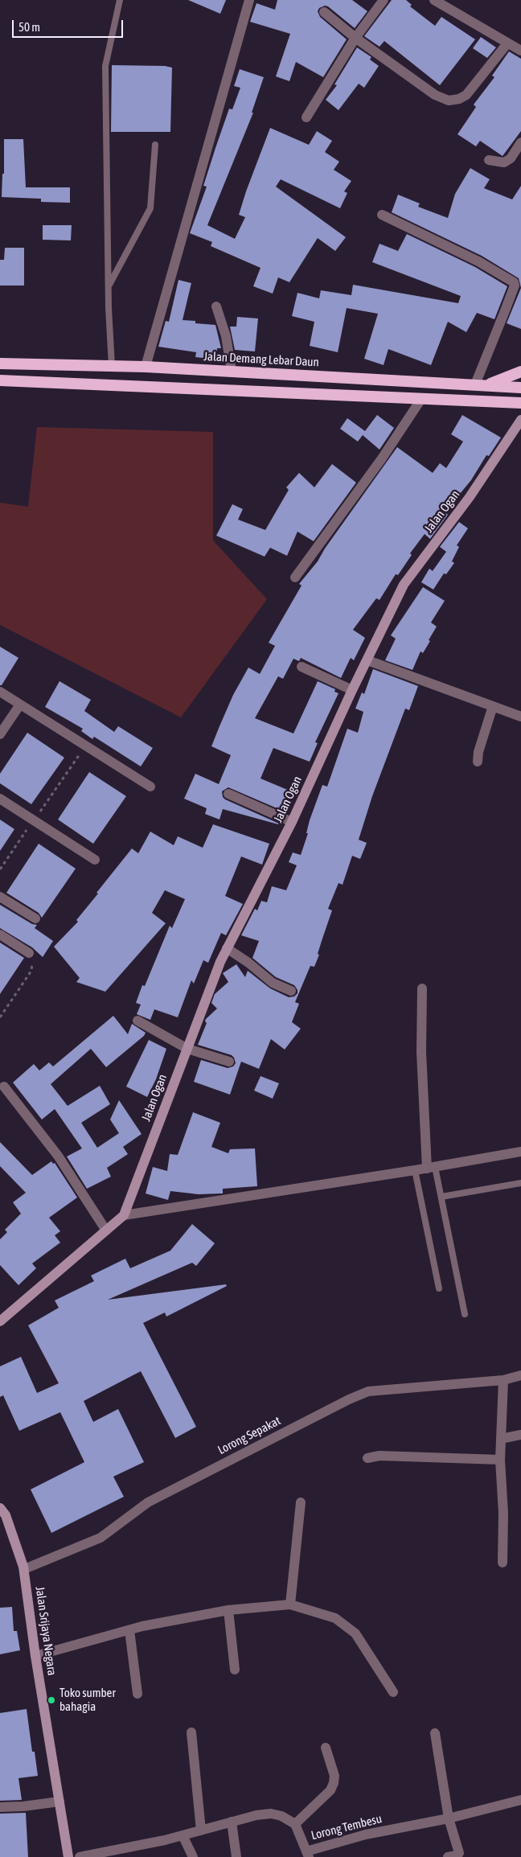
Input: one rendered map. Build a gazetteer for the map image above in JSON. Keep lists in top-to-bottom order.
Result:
{
  "streets": {
    "highway": ["Jalan Demang Lebar Daun"],
    "main road": ["Jalan Ogan", "Jalan Srijaya Negara"],
    "street": ["Lorong Sepakat", "Lorong Tembesu"]
  },
  "crossings": [
    ["Lorong Sepakat", "Jalan Srijaya Negara"]
  ],
  "places": ["Toko sumber bahagia"],
  "scale_bar": "50 m"
}
